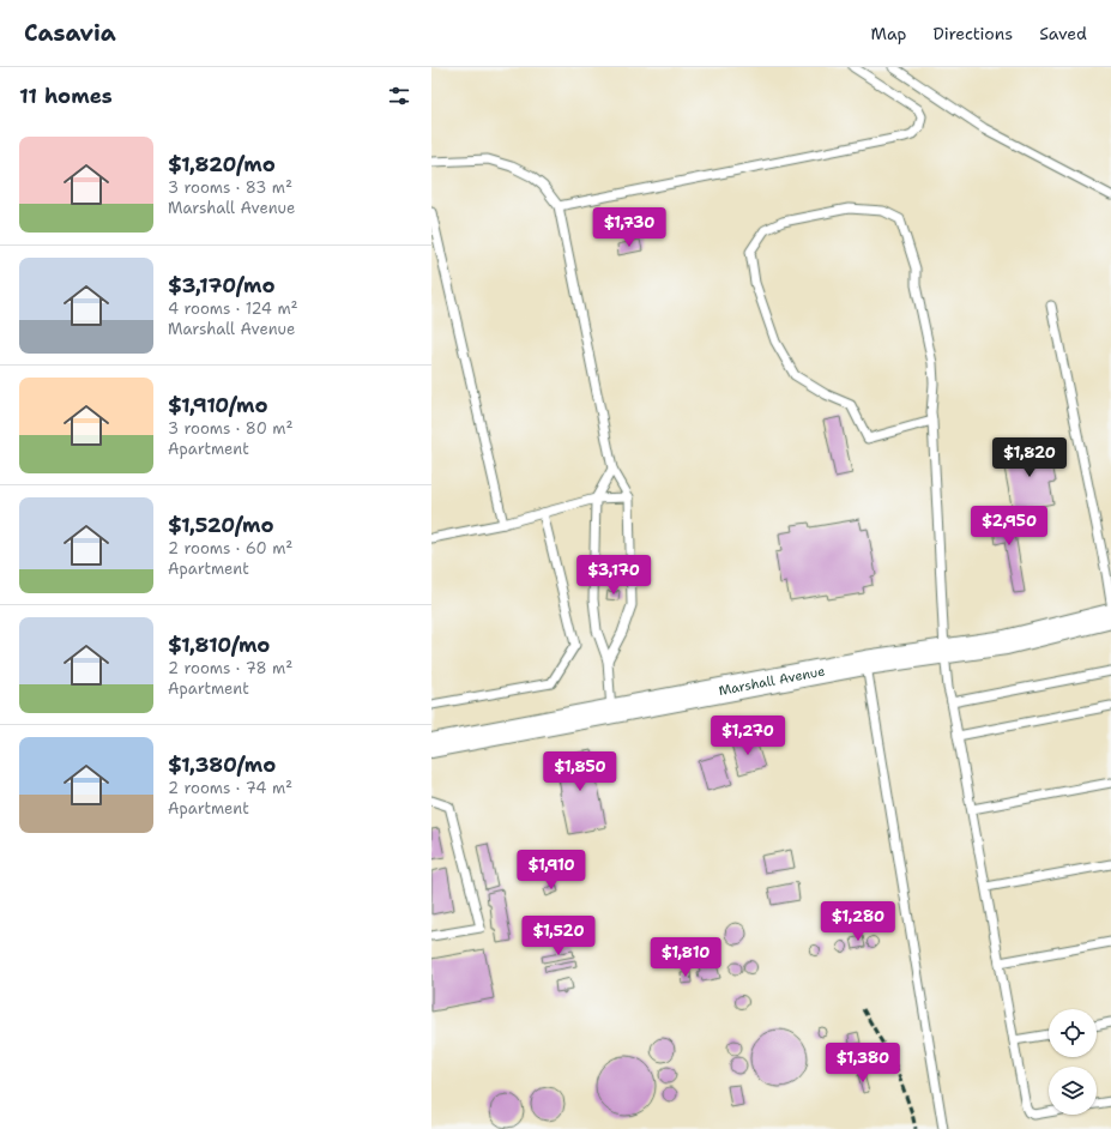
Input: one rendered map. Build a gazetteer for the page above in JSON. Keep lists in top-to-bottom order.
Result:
{
  "streets": {
    "street": ["Marshall Avenue"]
  },
  "page": {
    "header": "Casavia",
    "nav": ["Map", "Directions", "Saved"],
    "heading": "11 homes",
    "list": [
      {
        "name": "$1,820/mo",
        "note": "3 rooms · 83 m² · Marshall Avenue"
      },
      {
        "name": "$3,170/mo",
        "note": "4 rooms · 124 m² · Marshall Avenue"
      },
      {
        "name": "$1,910/mo",
        "note": "3 rooms · 80 m² · Apartment"
      },
      {
        "name": "$1,520/mo",
        "note": "2 rooms · 60 m² · Apartment"
      },
      {
        "name": "$1,810/mo",
        "note": "2 rooms · 78 m² · Apartment"
      },
      {
        "name": "$1,380/mo",
        "note": "2 rooms · 74 m² · Apartment"
      }
    ],
    "price": [
      "$1,730",
      "$1,820",
      "$2,950",
      "$3,170",
      "$1,270",
      "$1,850",
      "$1,910",
      "$1,280",
      "$1,520",
      "$1,810",
      "$1,380"
    ]
  }
}
